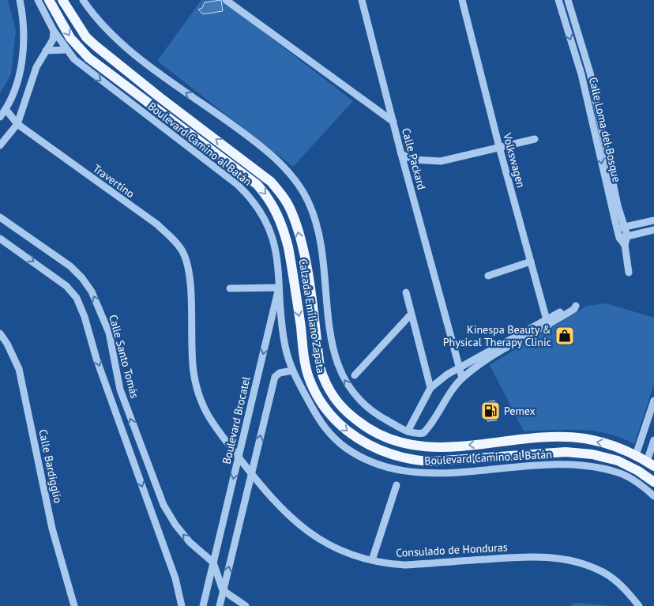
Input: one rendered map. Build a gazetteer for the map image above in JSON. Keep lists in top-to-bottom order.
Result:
{
  "streets": {
    "main road": ["Calzada Emiliano Zapata"],
    "street": [
      "Calle Loma del Bosque",
      "Boulevard Camino al Batán",
      "Calle Packard",
      "Volkswagen",
      "Travertino",
      "Calle Santo Tomás",
      "Boulevard Brocatel",
      "Calle Bardigglio",
      "Consulado de Honduras"
    ]
  },
  "crossings": [
    ["Boulevard Camino al Batán", "Boulevard Brocatel"],
    ["Travertino", "Consulado de Honduras"],
    ["Calle Santo Tomás", "Boulevard Brocatel"],
    ["Boulevard Brocatel", "Consulado de Honduras"]
  ],
  "places": {
    "shop": ["Kinespa Beauty & Physical Therapy Clinic"],
    "fuel station": ["Pemex"]
  }
}
